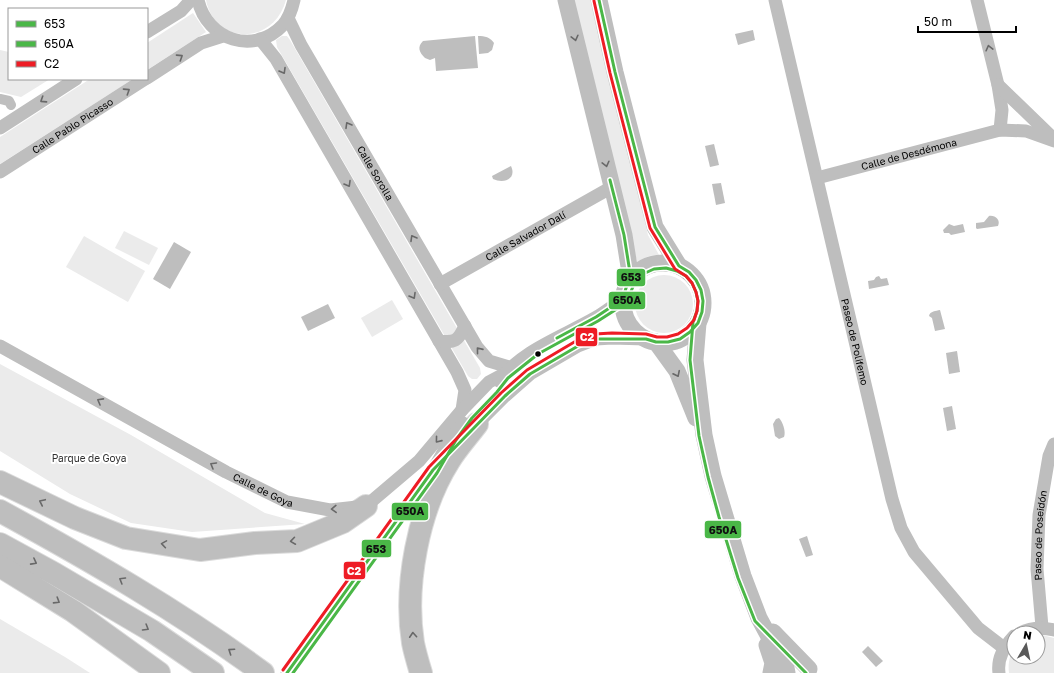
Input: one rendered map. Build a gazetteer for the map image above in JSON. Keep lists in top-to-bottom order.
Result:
{
  "streets": {
    "street": [
      "Calle Pablo Picasso",
      "Calle de Desdémona",
      "Calle Sorolla",
      "Calle Salvador Dalí",
      "Paseo de Polifemo",
      "Calle de Goya",
      "Paseo de Poseidón"
    ]
  },
  "crossings": [
    ["Calle de Desdémona", "Paseo de Polifemo"],
    ["Calle Sorolla", "Calle Salvador Dalí"]
  ],
  "one_way": ["Calle de Goya"],
  "parks": ["Parque de Goya"],
  "lines": ["transit line 653", "transit line C2", "transit line 650A"],
  "legend": ["653", "650A", "C2"],
  "scale_bar": "50 m",
  "north": "top"
}
